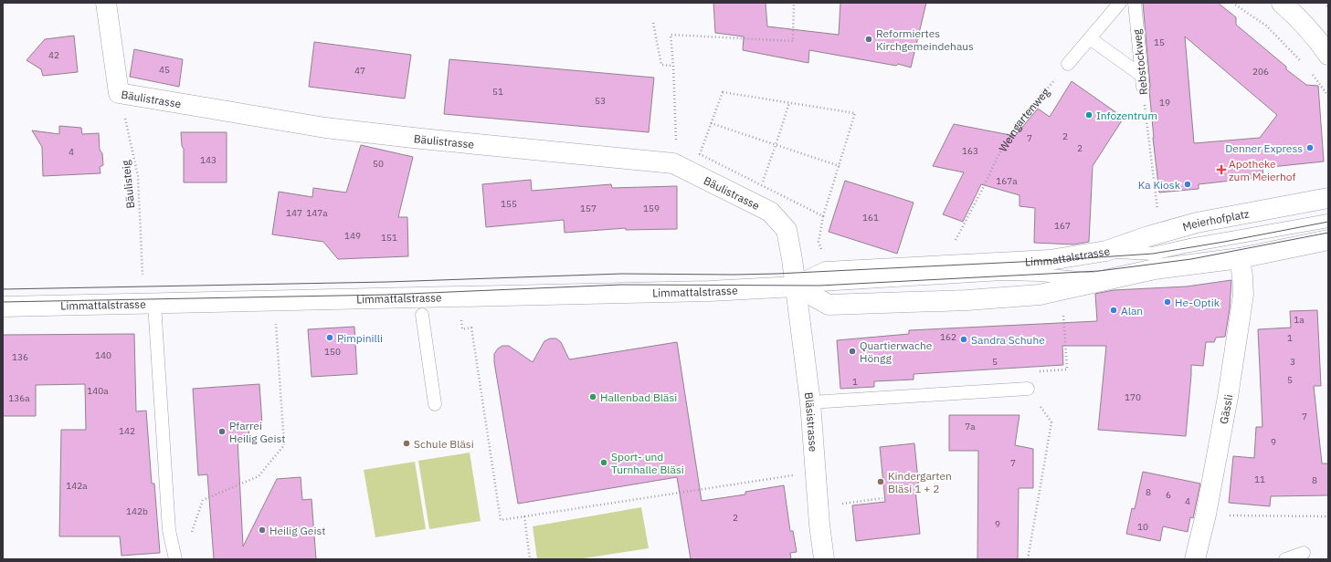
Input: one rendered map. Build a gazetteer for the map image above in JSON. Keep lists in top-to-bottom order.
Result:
{
  "streets": {
    "street": [
      "Bäulistrasse",
      "Meierhofplatz",
      "Limmattalstrasse",
      "Gässli",
      "Bläsistrasse"
    ],
    "lane": ["Rebstockweg"],
    "path": ["Weingartenweg", "Bäulisteig"]
  },
  "crossings": [
    ["Bäulistrasse", "Bäulisteig"],
    ["Bäulistrasse", "Limmattalstrasse"],
    ["Bäulistrasse", "Bläsistrasse"],
    ["Meierhofplatz", "Limmattalstrasse"],
    ["Limmattalstrasse", "Bläsistrasse"]
  ],
  "places": {
    "other": [
      "Reformiertes Kirchgemeindehaus",
      "Infozentrum",
      "Denner Express",
      "Ka Kiosk",
      "He-Optik",
      "Alan",
      "Pimpinilli",
      "Sandra Schuhe",
      "Quartierwache Höngg",
      "Hallenbad Bläsi",
      "Pfarrei Heilig Geist",
      "Schule Bläsi",
      "Sport- und Turnhalle Bläsi",
      "Kindergarten Bläsi 1 + 2",
      "Heilig Geist"
    ],
    "health": ["Apotheke zum Meierhof"]
  },
  "house_numbers": [
    "15",
    "42",
    "45",
    "47",
    "206",
    "51",
    "53",
    "19",
    "2",
    "7",
    "2",
    "163",
    "4",
    "143",
    "50",
    "167a",
    "155",
    "157",
    "159",
    "147",
    "147a",
    "161",
    "167",
    "149",
    "151",
    "1a",
    "162",
    "1",
    "150",
    "140",
    "136",
    "5",
    "3",
    "5",
    "1",
    "140a",
    "170",
    "136a",
    "7",
    "7a",
    "142",
    "9",
    "7",
    "11",
    "8",
    "142a",
    "8",
    "6",
    "4",
    "142b",
    "2",
    "9",
    "10"
  ]
}
